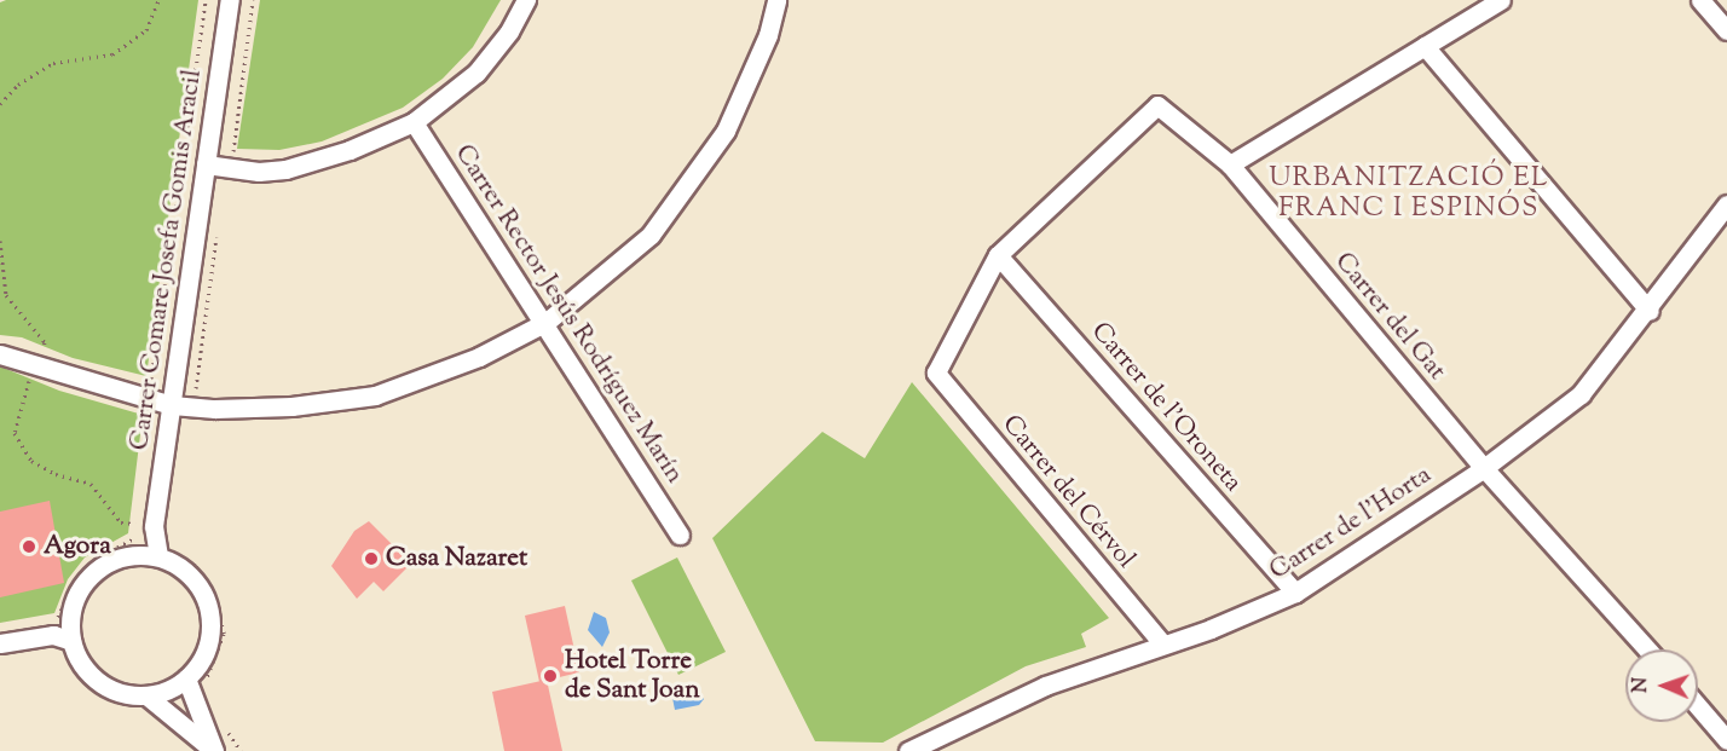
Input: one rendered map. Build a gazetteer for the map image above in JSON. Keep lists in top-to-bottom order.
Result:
{
  "streets": {
    "street": [
      "Carrer Comare Josefa Gomis Aracil",
      "Carrer Rector Jesús Rodríguez Marín",
      "Carrer del Gat",
      "Carrer de l'Oroneta",
      "Carrer del Cérvol",
      "Carrer de l'Horta"
    ]
  },
  "crossings": [
    ["Carrer del Gat", "Carrer de l'Oroneta"],
    ["Carrer del Gat", "Carrer del Cérvol"],
    ["Carrer del Gat", "Carrer de l'Horta"],
    ["Carrer de l'Oroneta", "Carrer del Cérvol"],
    ["Carrer de l'Oroneta", "Carrer de l'Horta"],
    ["Carrer del Cérvol", "Carrer de l'Horta"]
  ],
  "districts": ["URBANITZACIÓ EL FRANC I ESPINÓS"],
  "places": ["Agora", "Casa Nazaret", "Hotel Torre de Sant Joan"],
  "north": "left"
}
